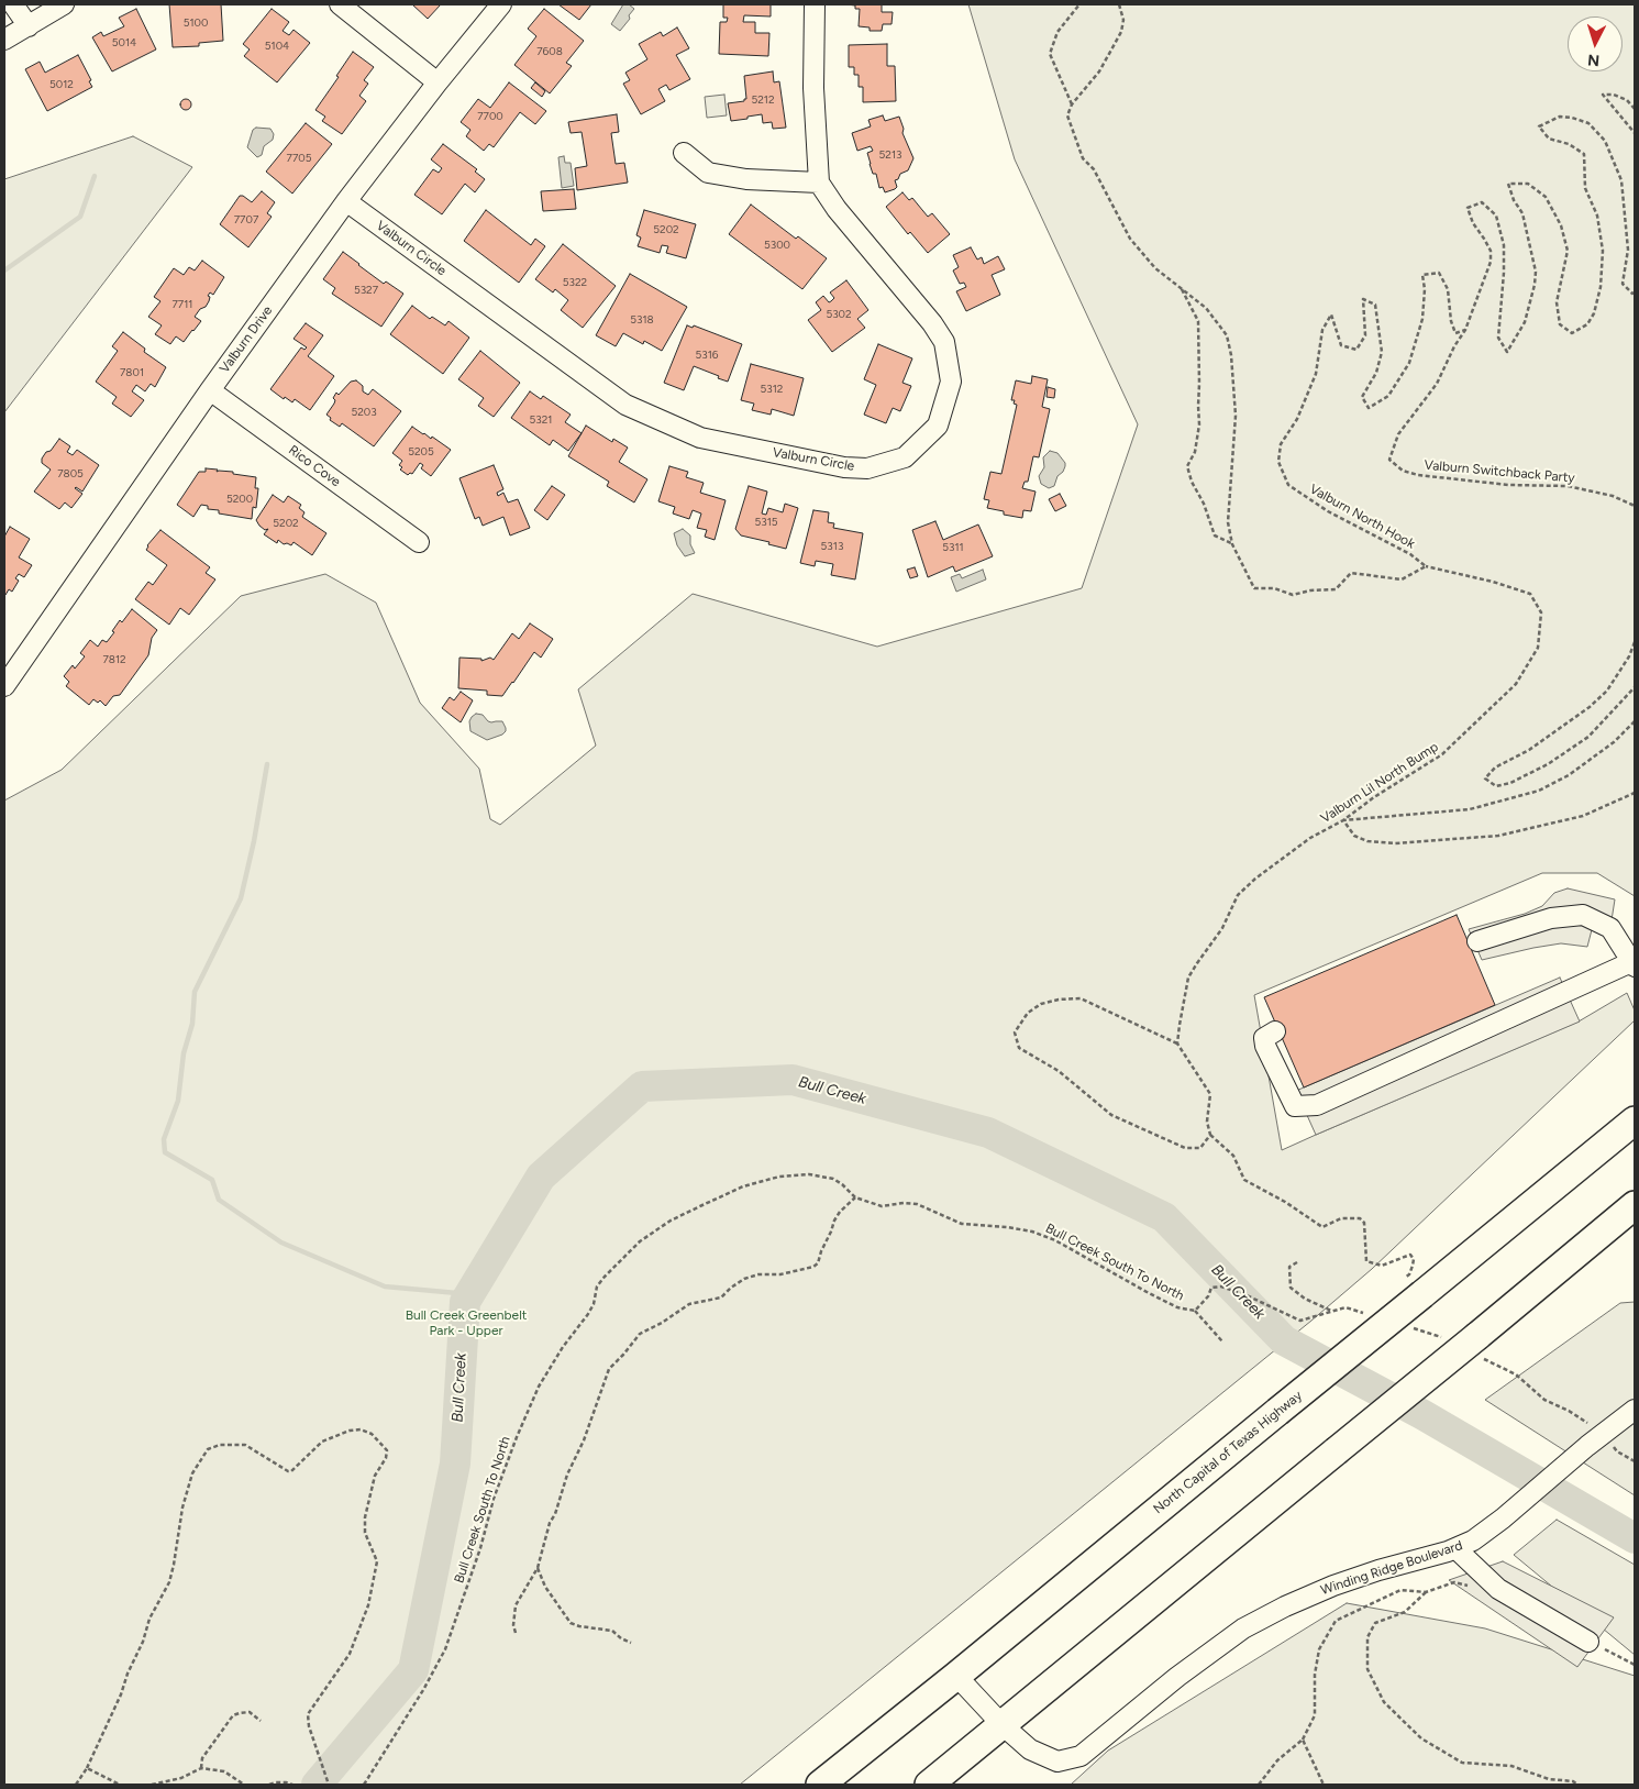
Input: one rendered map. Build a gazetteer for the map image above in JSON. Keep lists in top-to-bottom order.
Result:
{
  "streets": {
    "highway": ["North Capital of Texas Highway"],
    "street": [
      "Valburn Circle",
      "Valburn Drive",
      "Rico Cove",
      "Winding Ridge Boulevard"
    ],
    "path": [
      "Valburn Switchback Party",
      "Valburn North Hook",
      "Valburn Lil North Bump",
      "Bull Creek South To North"
    ]
  },
  "crossings": [
    ["Valburn Circle", "Valburn Drive"],
    ["Valburn Drive", "Rico Cove"],
    ["Valburn Switchback Party", "Valburn North Hook"],
    ["Valburn North Hook", "Valburn Lil North Bump"],
    ["North Capital of Texas Highway", "Winding Ridge Boulevard"]
  ],
  "water": ["Bull Creek"],
  "parks": ["Bull Creek Greenbelt Park - Upper"],
  "house_numbers": [
    "5100",
    "5014",
    "5104",
    "7608",
    "5012",
    "5212",
    "7700",
    "5213",
    "7705",
    "7707",
    "5202",
    "5300",
    "5322",
    "5327",
    "7711",
    "5302",
    "5318",
    "5316",
    "7801",
    "5312",
    "5203",
    "5321",
    "5205",
    "7805",
    "5200",
    "5315",
    "5202",
    "5313",
    "5311",
    "7812"
  ],
  "north": "bottom"
}
